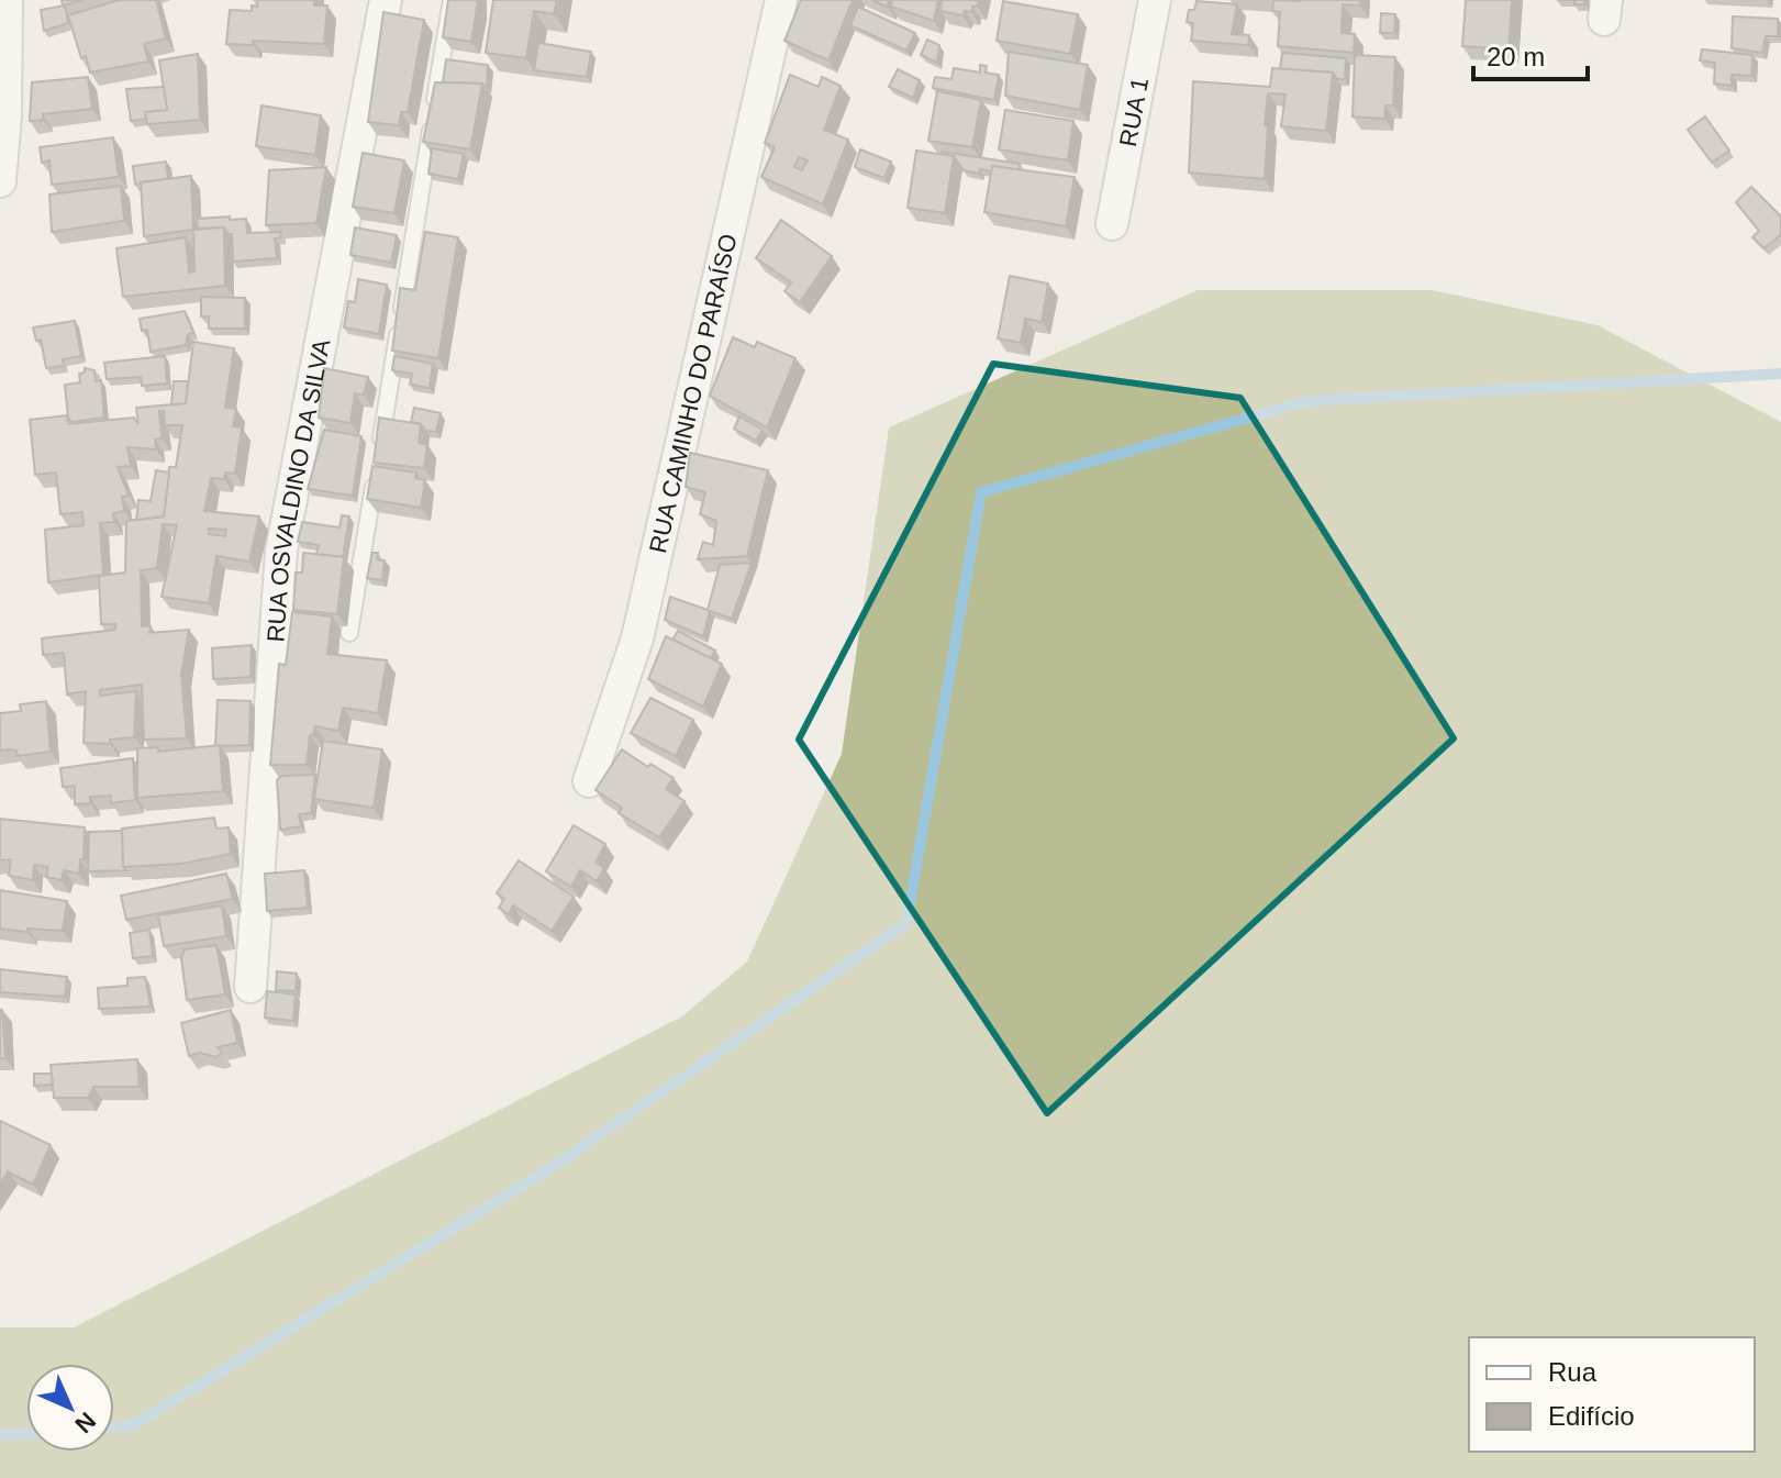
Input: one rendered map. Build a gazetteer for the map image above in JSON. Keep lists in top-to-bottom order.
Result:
{
  "streets": {
    "street": ["RUA 1", "RUA CAMINHO DO PARAÍSO", "RUA OSVALDINO DA SILVA"]
  },
  "legend": ["Rua", "Edifício"],
  "scale_bar": "20 m",
  "north": "bottom right"
}
